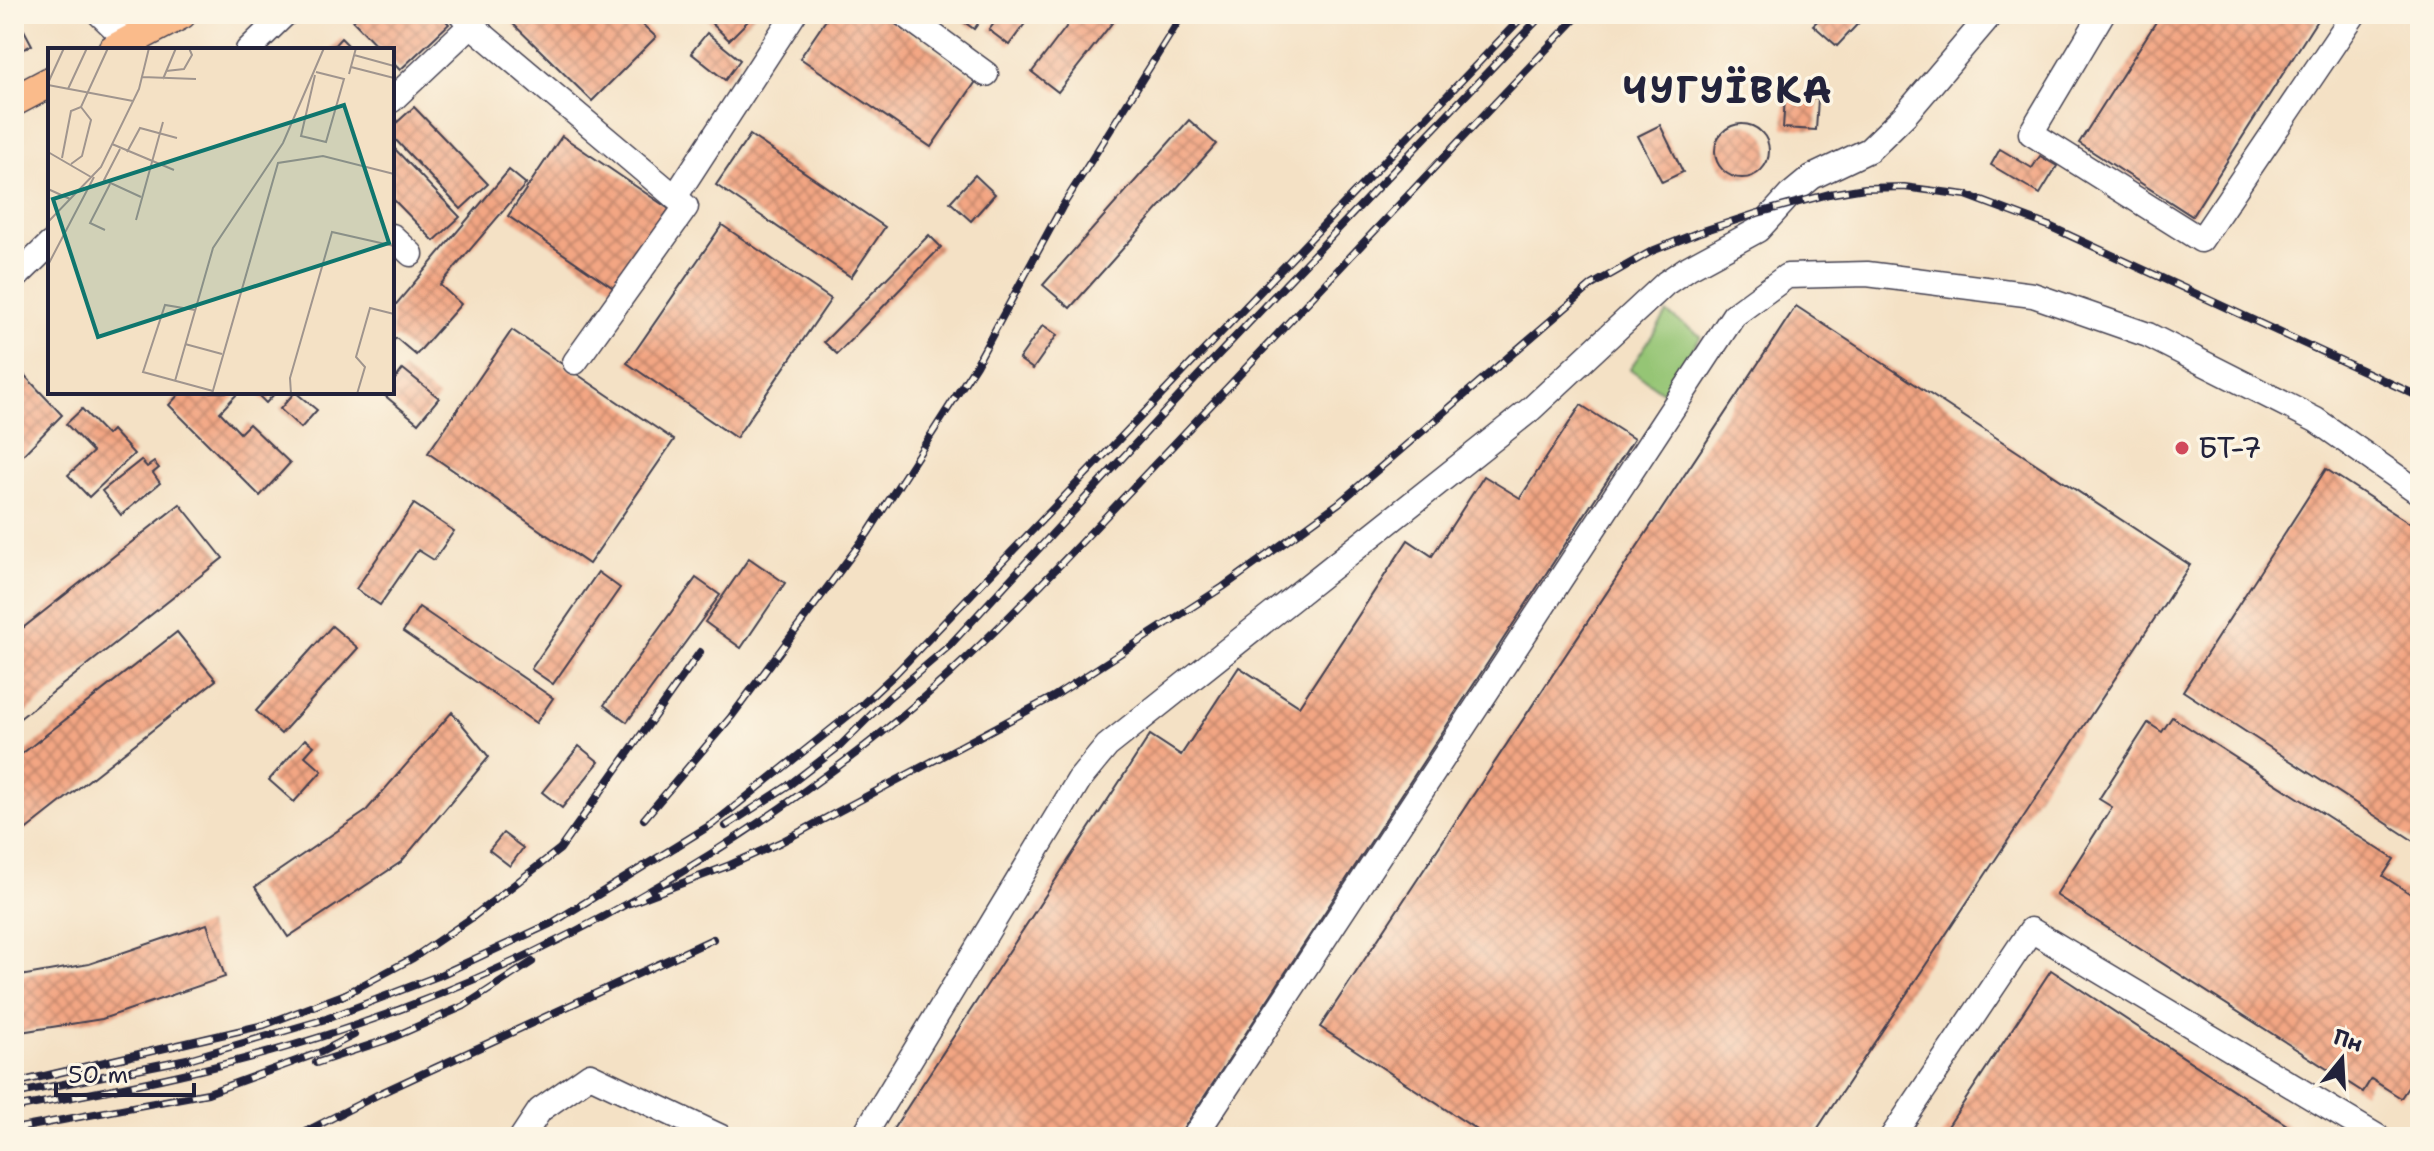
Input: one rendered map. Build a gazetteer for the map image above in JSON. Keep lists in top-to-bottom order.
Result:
{
  "districts": ["ЧУГУЇВКА"],
  "places": ["БТ-7"],
  "scale_bar": "50 m",
  "north": "top"
}
